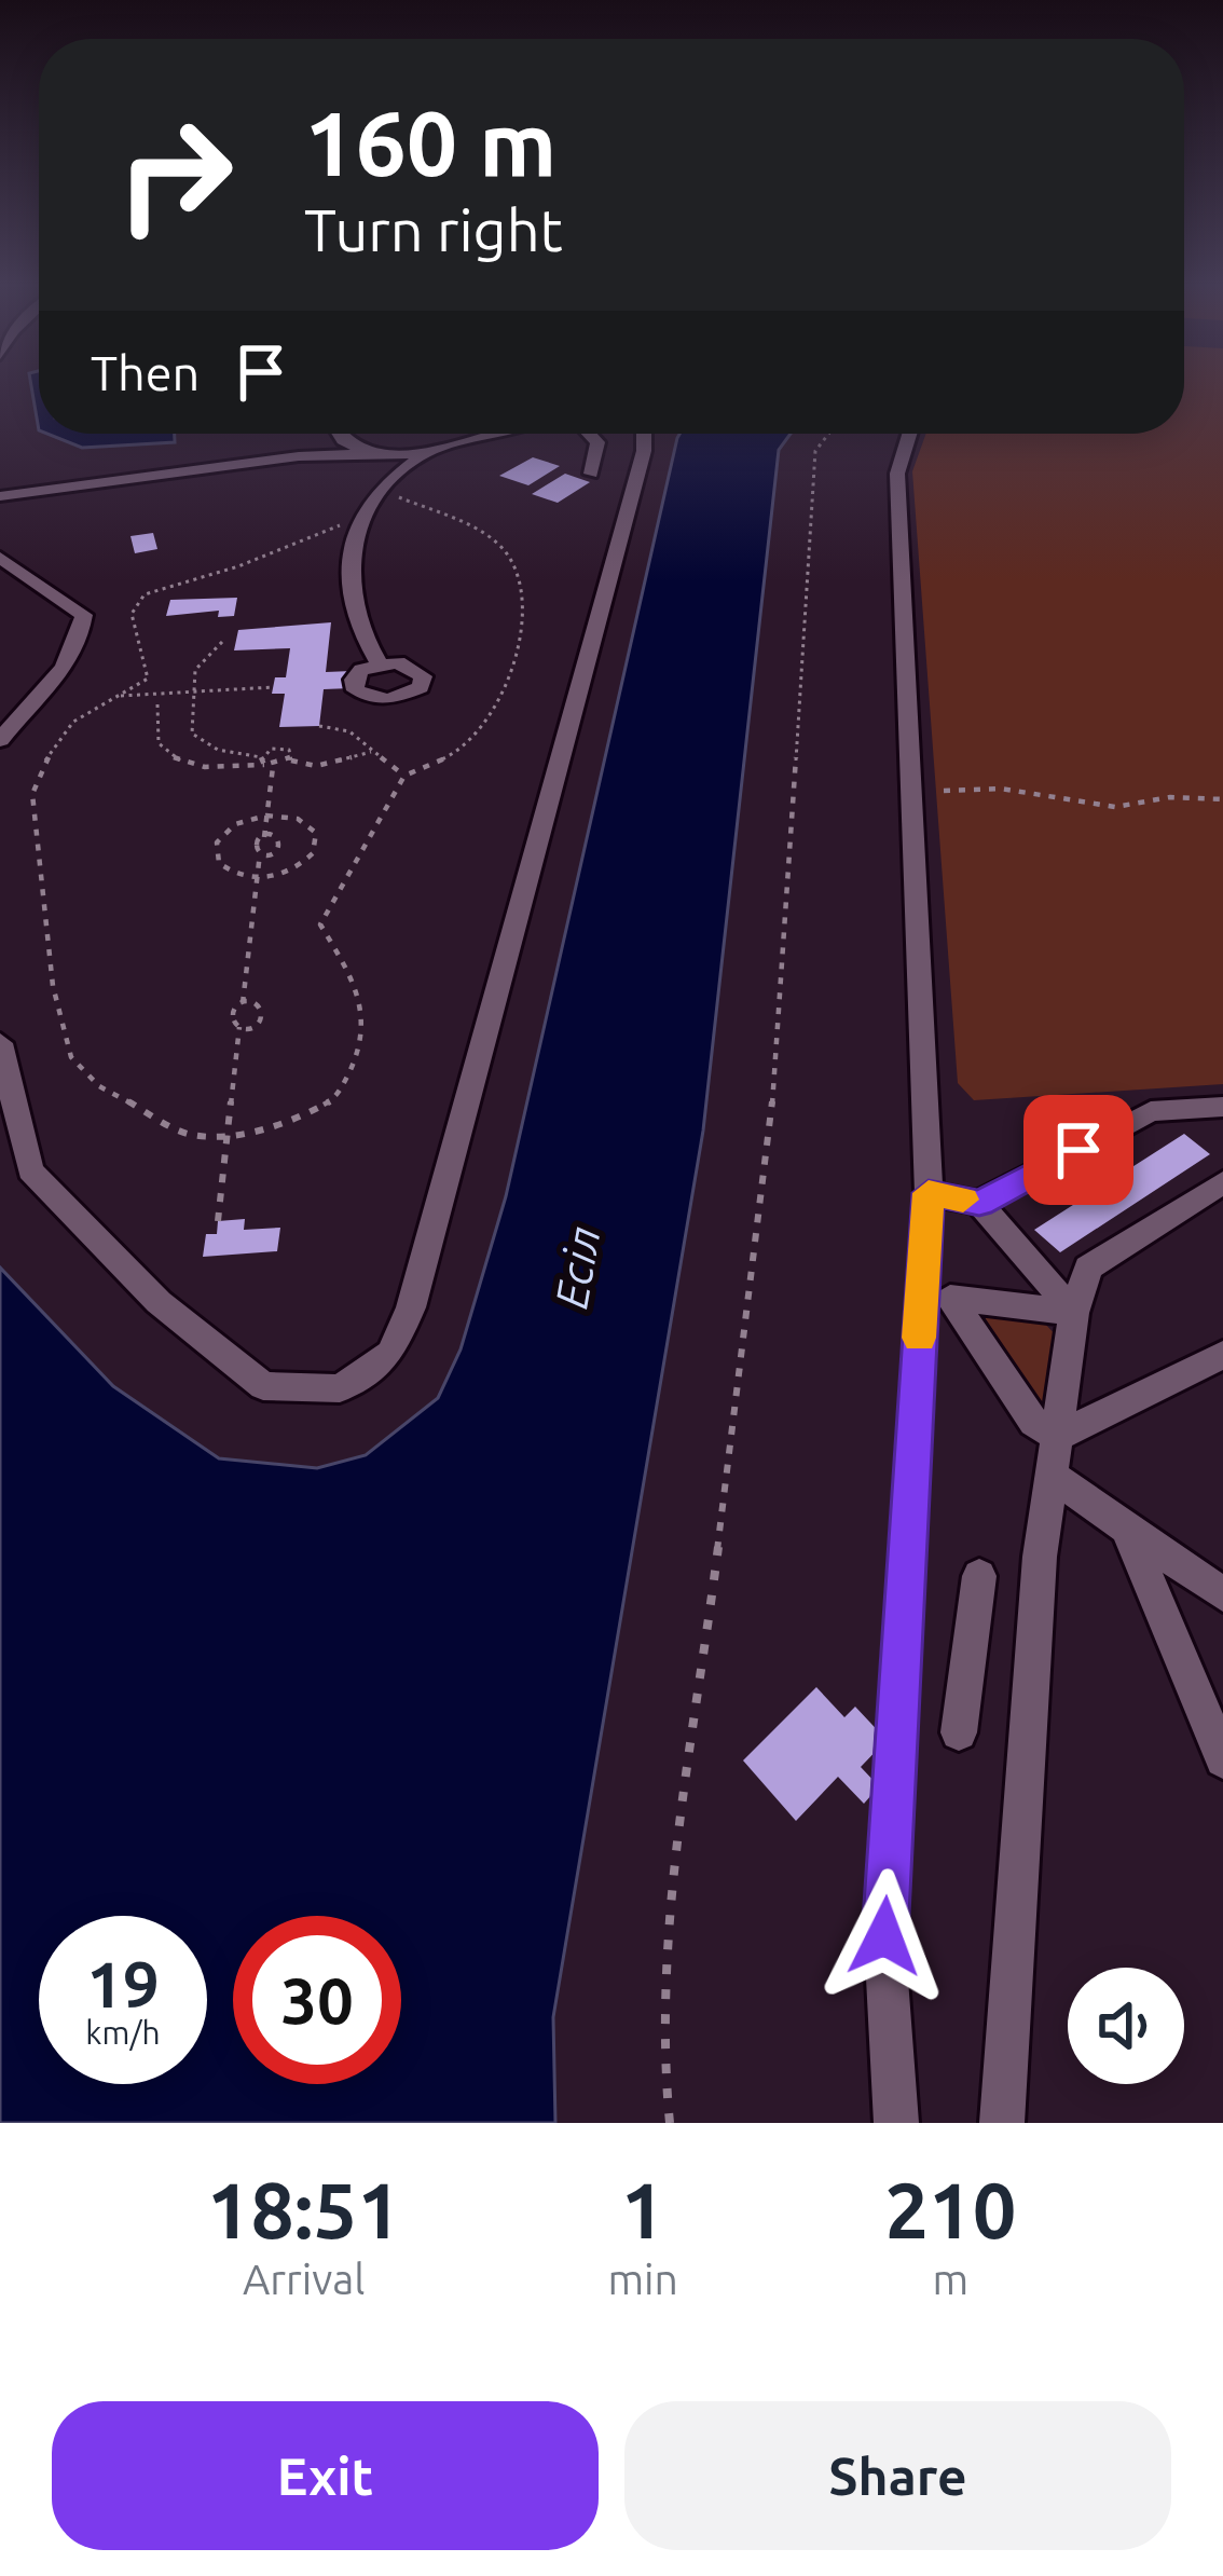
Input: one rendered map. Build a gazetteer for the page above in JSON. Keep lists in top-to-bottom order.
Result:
{
  "water": ["Есіл"],
  "page": {
    "turn": ["160 m", "Turn right"],
    "then": "Then",
    "speed": "19 km/h",
    "limit": "30",
    "eta": [
      "18:51",
      "Arrival",
      "1",
      "min",
      "210",
      "m"
    ],
    "buttons": ["Exit", "Share"]
  }
}
